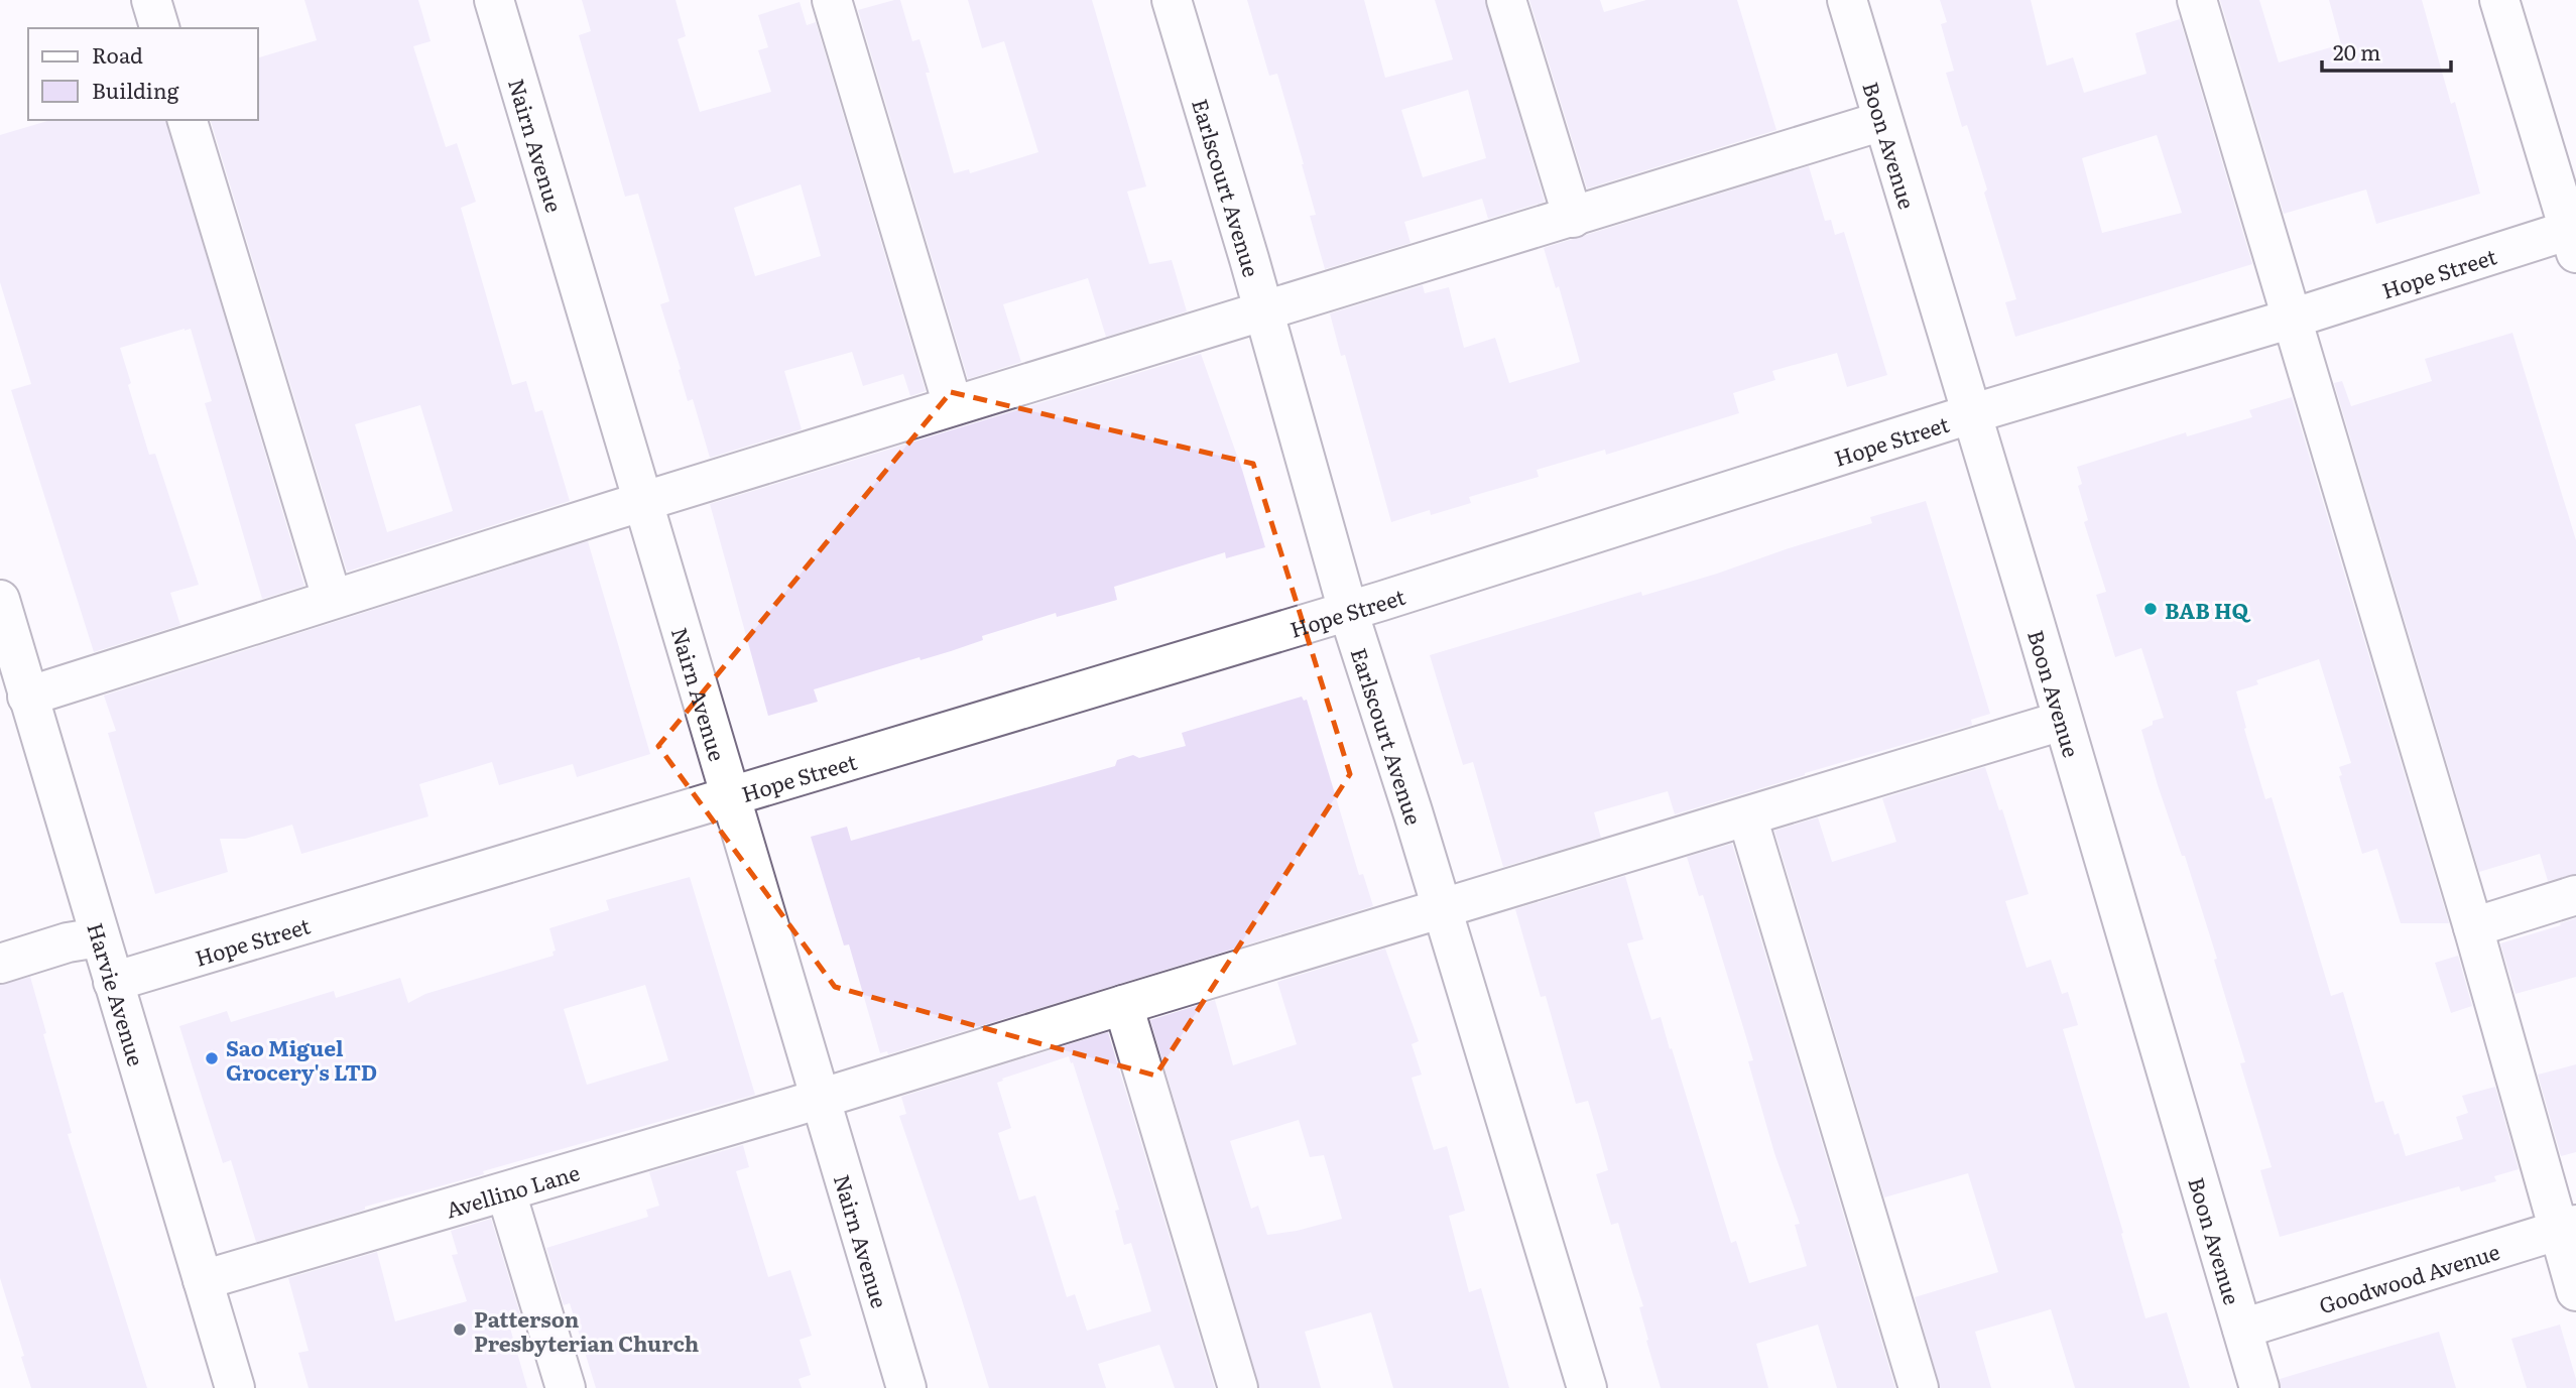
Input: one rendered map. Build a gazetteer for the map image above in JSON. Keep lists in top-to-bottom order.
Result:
{
  "streets": {
    "street": [
      "Nairn Avenue",
      "Boon Avenue",
      "Earlscourt Avenue",
      "Hope Street",
      "Harvie Avenue",
      "Avellino Lane",
      "Goodwood Avenue"
    ]
  },
  "crossings": [
    ["Nairn Avenue", "Hope Street"],
    ["Nairn Avenue", "Avellino Lane"],
    ["Boon Avenue", "Hope Street"],
    ["Boon Avenue", "Avellino Lane"],
    ["Boon Avenue", "Goodwood Avenue"],
    ["Earlscourt Avenue", "Hope Street"],
    ["Earlscourt Avenue", "Avellino Lane"],
    ["Hope Street", "Harvie Avenue"],
    ["Harvie Avenue", "Avellino Lane"]
  ],
  "places": ["BAB HQ", "Sao Miguel Grocery's LTD", "Patterson Presbyterian Church"],
  "legend": ["Road", "Building"],
  "scale_bar": "20 m"
}
